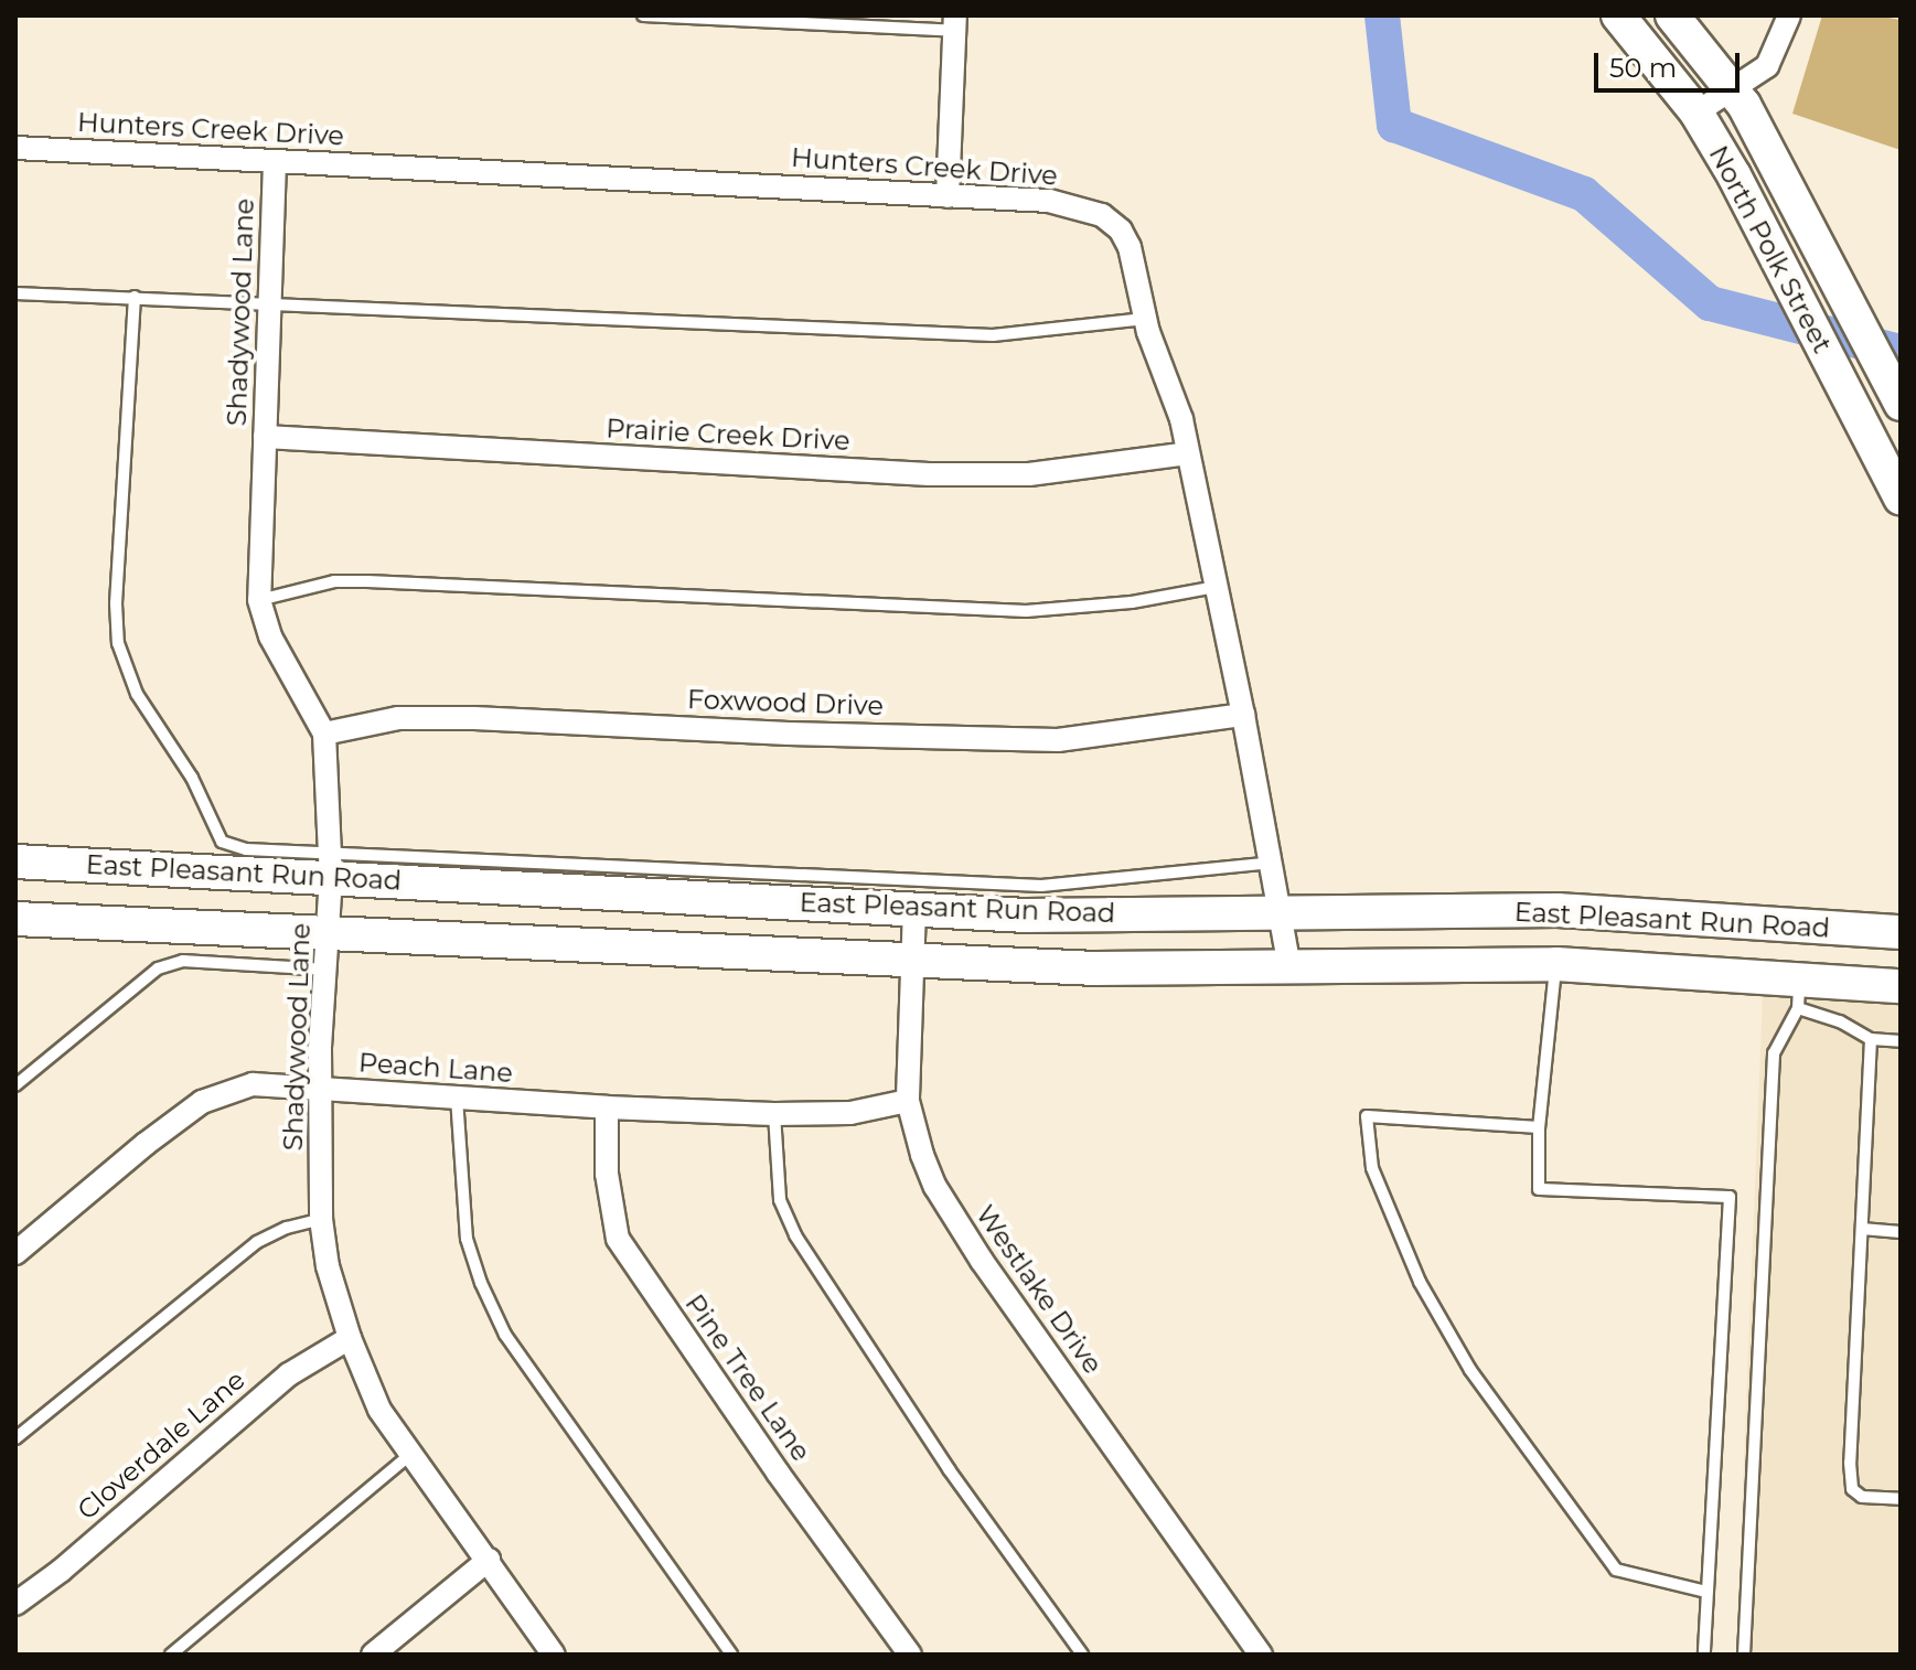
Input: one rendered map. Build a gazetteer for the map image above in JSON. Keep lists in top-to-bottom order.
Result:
{
  "streets": {
    "main road": ["North Polk Street", "East Pleasant Run Road"],
    "street": [
      "Hunters Creek Drive",
      "Shadywood Lane",
      "Prairie Creek Drive",
      "Foxwood Drive",
      "Peach Lane",
      "Westlake Drive",
      "Pine Tree Lane",
      "Cloverdale Lane"
    ]
  },
  "crossings": [
    ["Hunters Creek Drive", "Shadywood Lane"],
    ["Hunters Creek Drive", "Prairie Creek Drive"],
    ["Hunters Creek Drive", "Foxwood Drive"],
    ["Hunters Creek Drive", "East Pleasant Run Road"],
    ["Shadywood Lane", "Prairie Creek Drive"],
    ["Shadywood Lane", "Foxwood Drive"],
    ["Shadywood Lane", "East Pleasant Run Road"],
    ["Shadywood Lane", "Peach Lane"],
    ["Shadywood Lane", "Cloverdale Lane"],
    ["East Pleasant Run Road", "Westlake Drive"],
    ["Peach Lane", "Westlake Drive"],
    ["Peach Lane", "Pine Tree Lane"]
  ],
  "scale_bar": "50 m"
}
